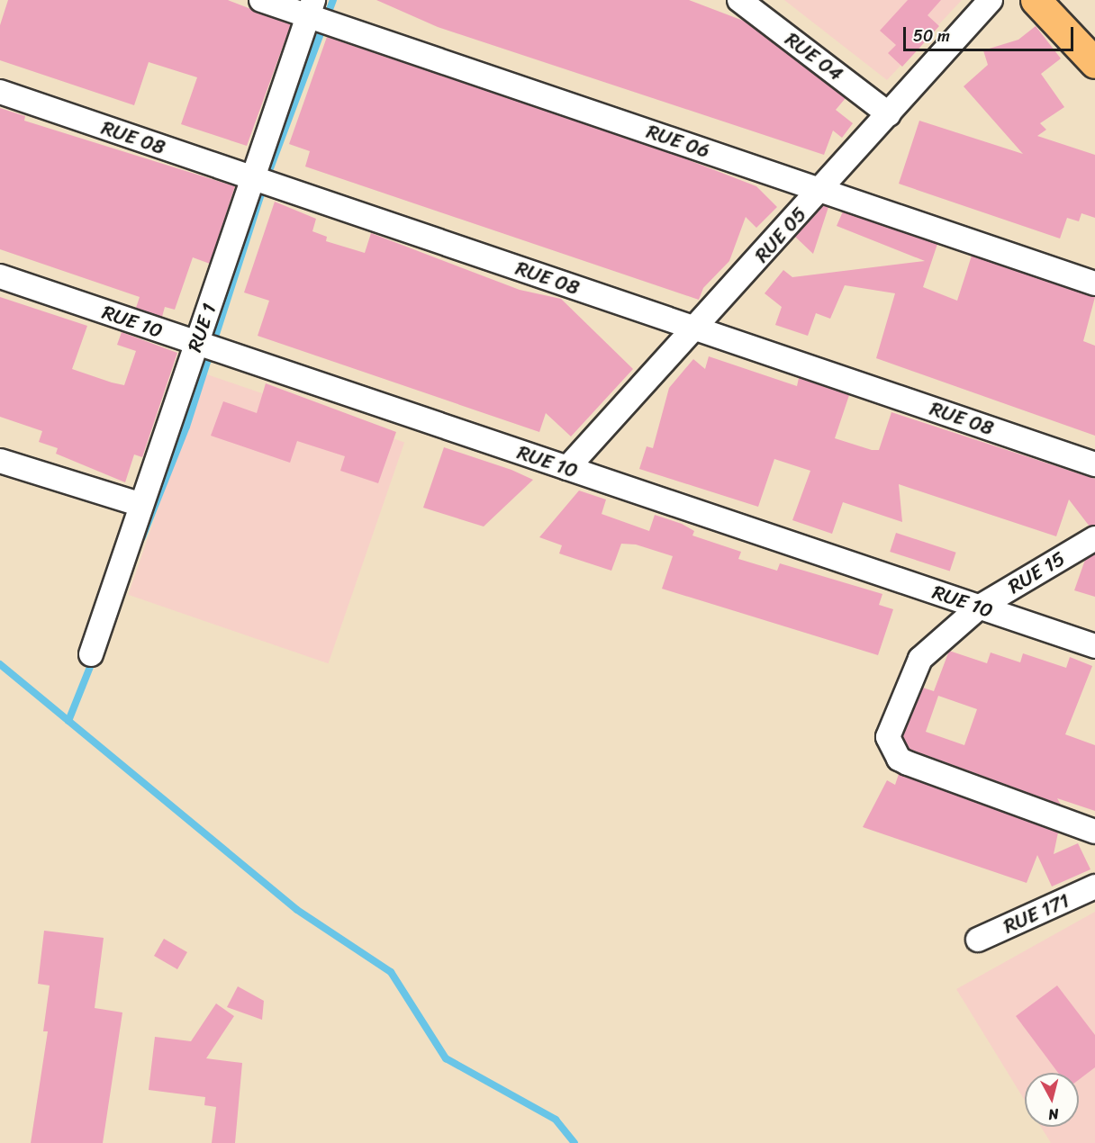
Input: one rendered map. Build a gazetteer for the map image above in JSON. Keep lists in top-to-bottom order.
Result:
{
  "streets": {
    "street": [
      "RUE 04",
      "RUE 08",
      "RUE 06",
      "RUE 05",
      "RUE 10",
      "RUE 1",
      "RUE 15",
      "RUE 171"
    ]
  },
  "crossings": [
    ["RUE 04", "RUE 05"],
    ["RUE 08", "RUE 05"],
    ["RUE 08", "RUE 1"],
    ["RUE 06", "RUE 05"],
    ["RUE 06", "RUE 1"],
    ["RUE 05", "RUE 10"],
    ["RUE 10", "RUE 1"],
    ["RUE 10", "RUE 15"]
  ],
  "scale_bar": "50 m",
  "north": "bottom"
}
